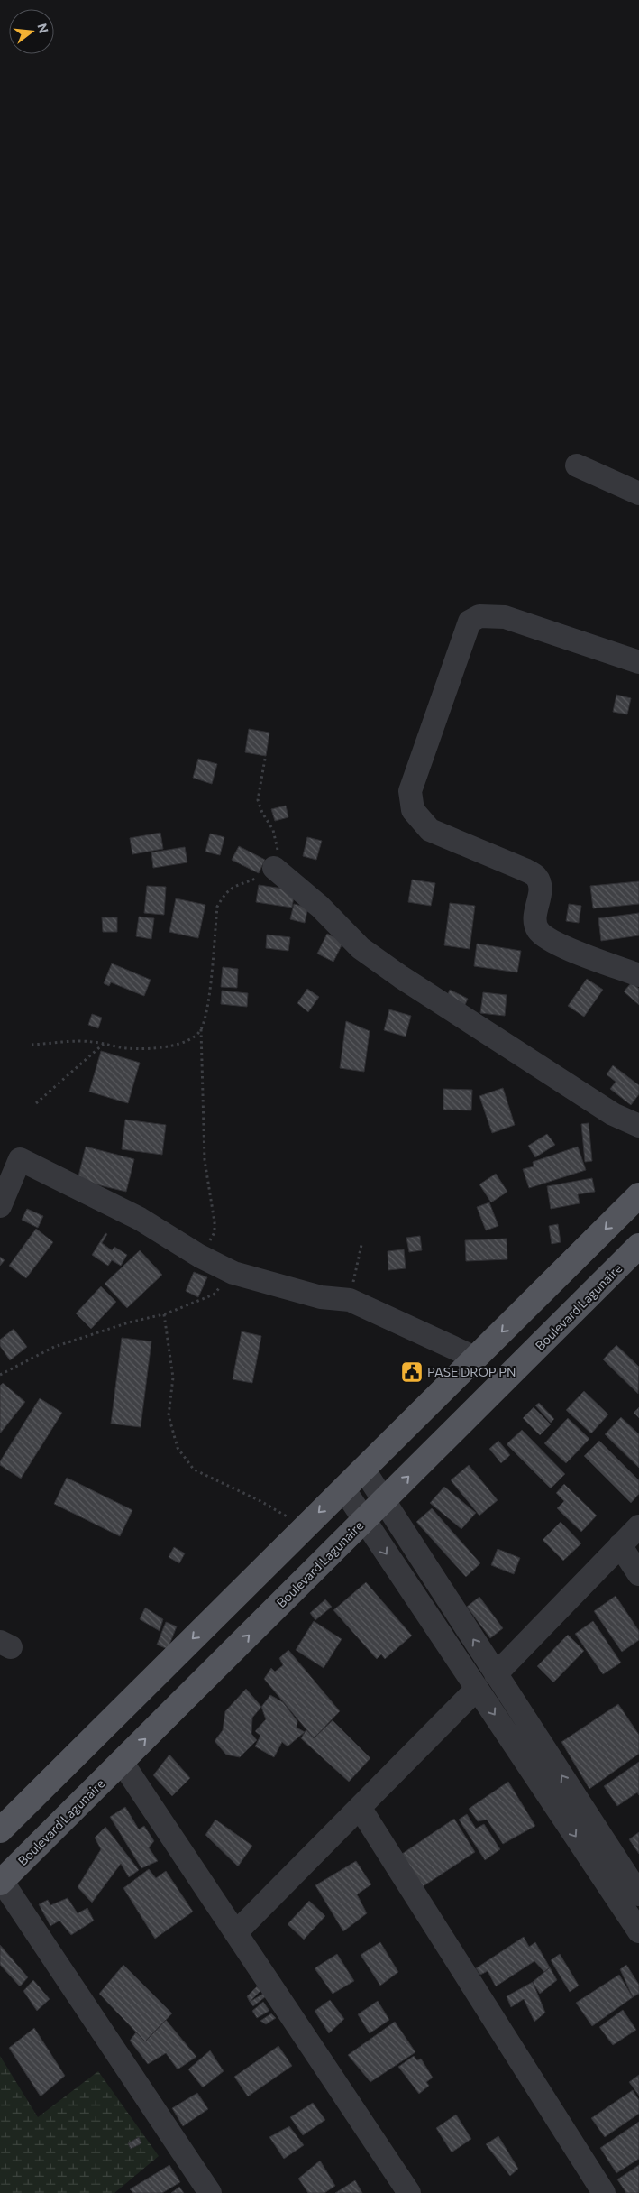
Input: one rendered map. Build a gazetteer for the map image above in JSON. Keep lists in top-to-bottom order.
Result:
{
  "streets": {
    "main road": ["Boulevard Lagunaire"]
  },
  "places": {
    "public building": ["PASE DROP PN"]
  },
  "north": "right"
}
